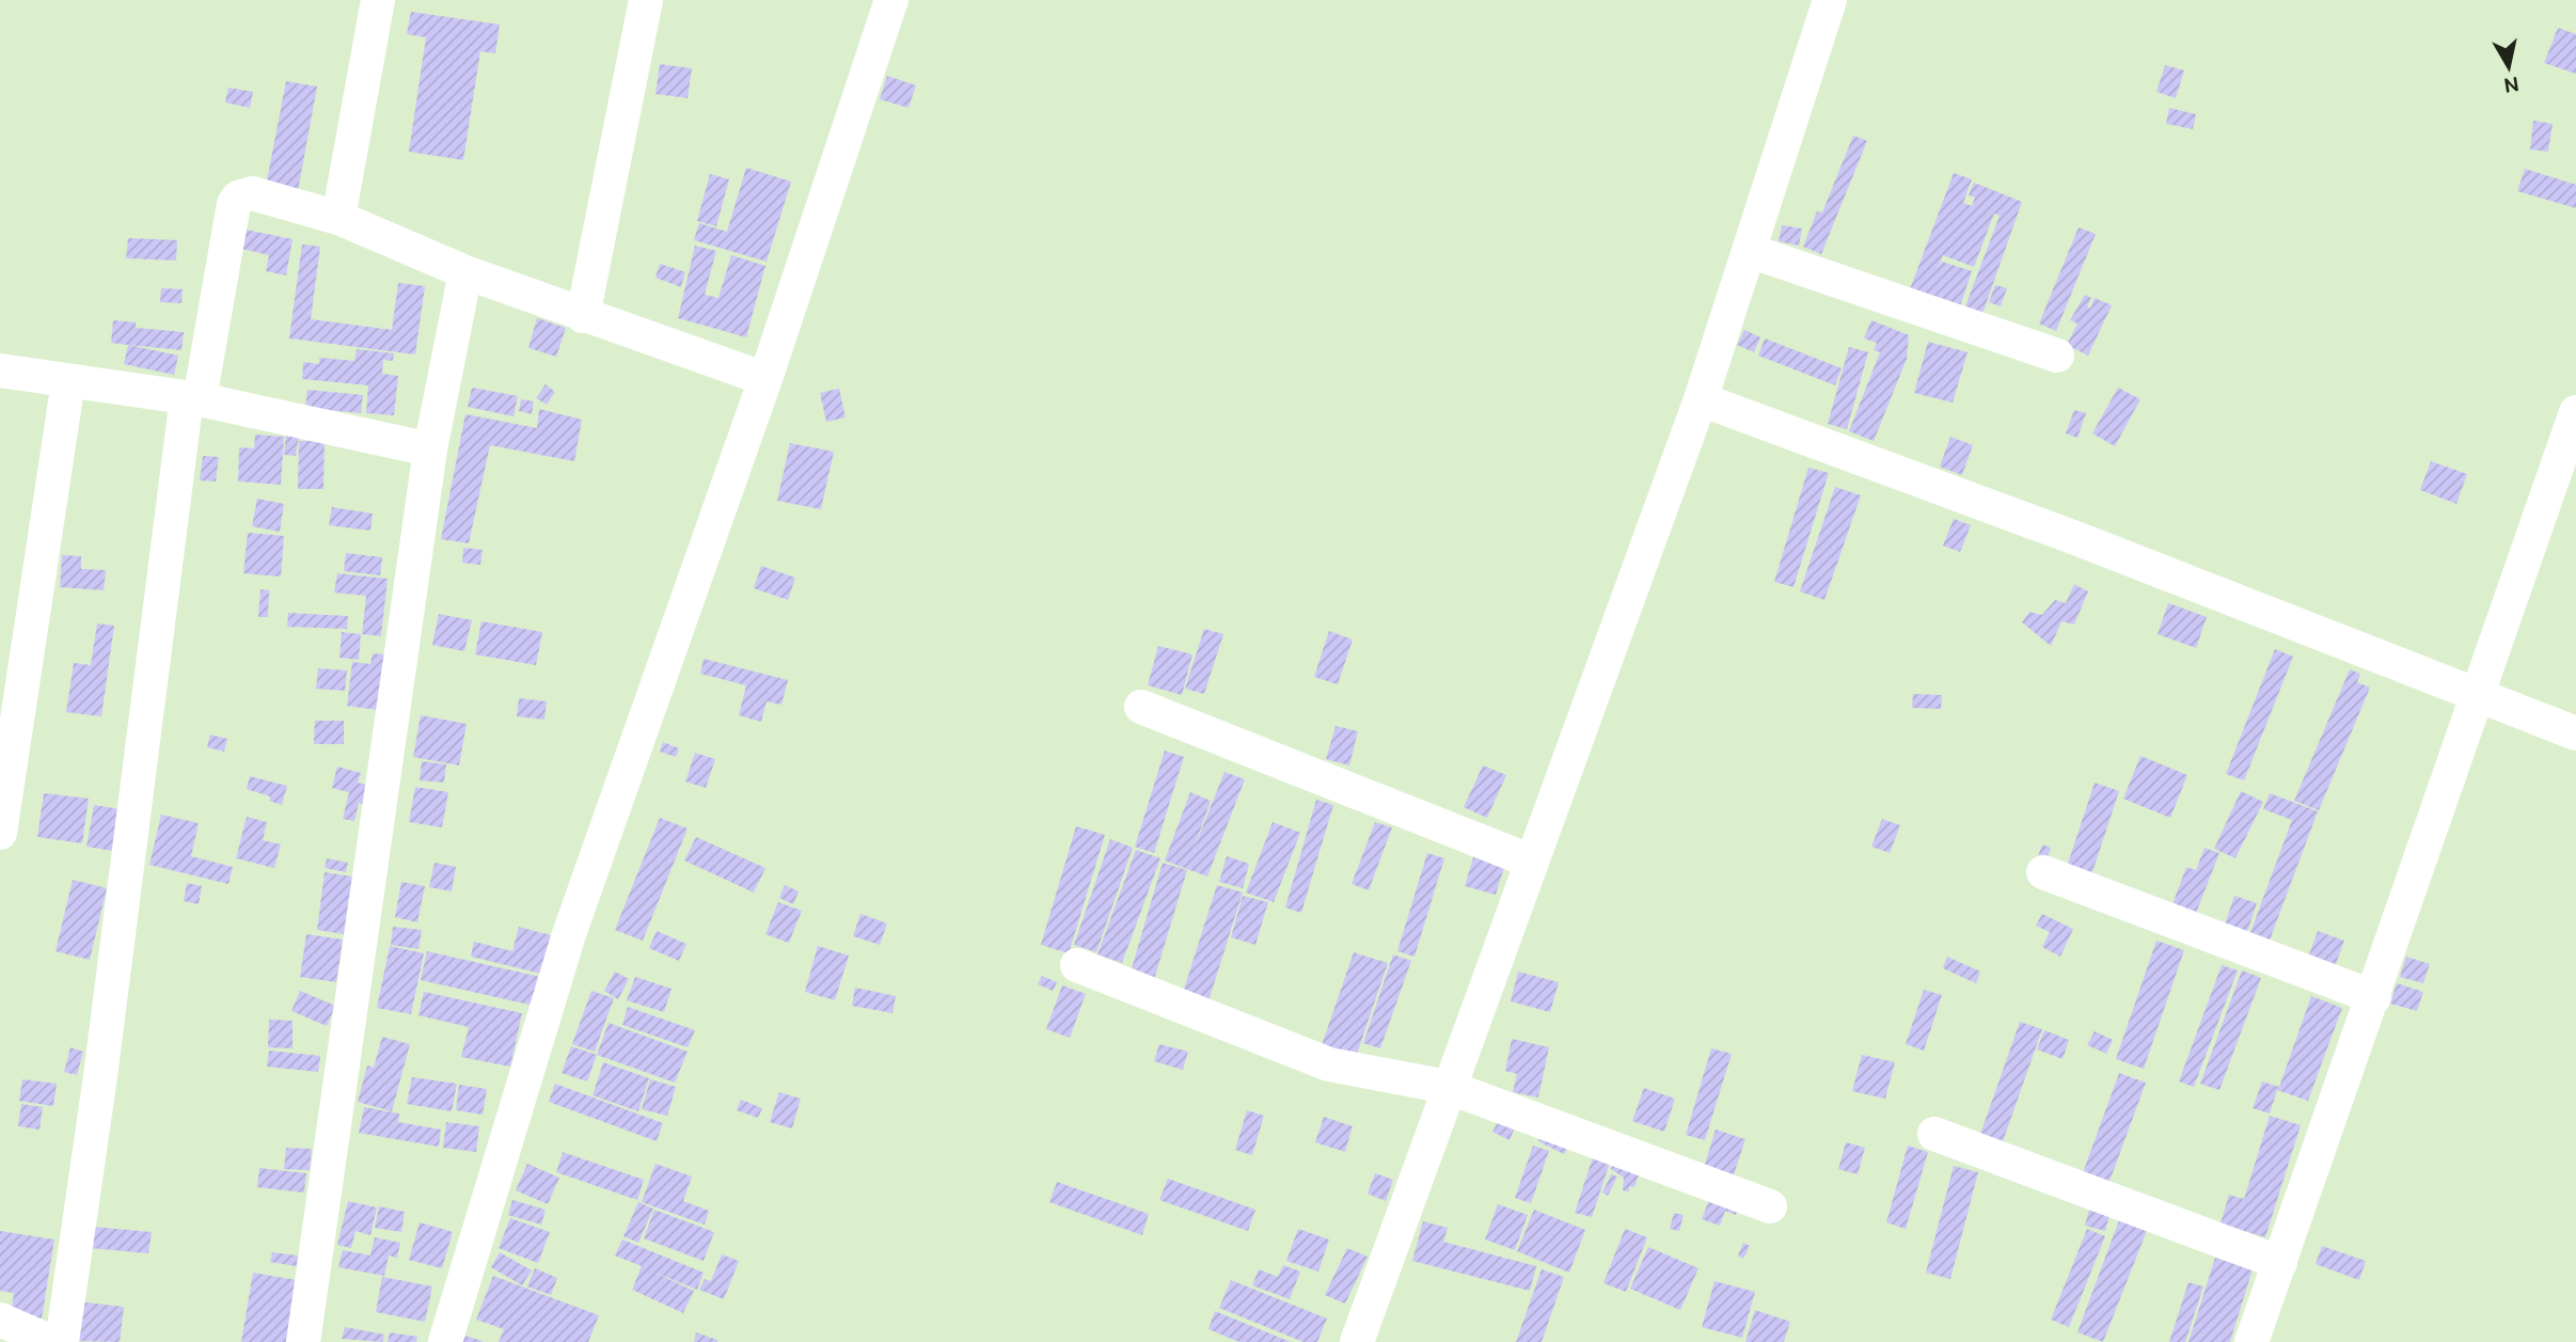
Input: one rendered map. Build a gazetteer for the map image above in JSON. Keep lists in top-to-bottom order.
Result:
{
  "north": "bottom"
}
